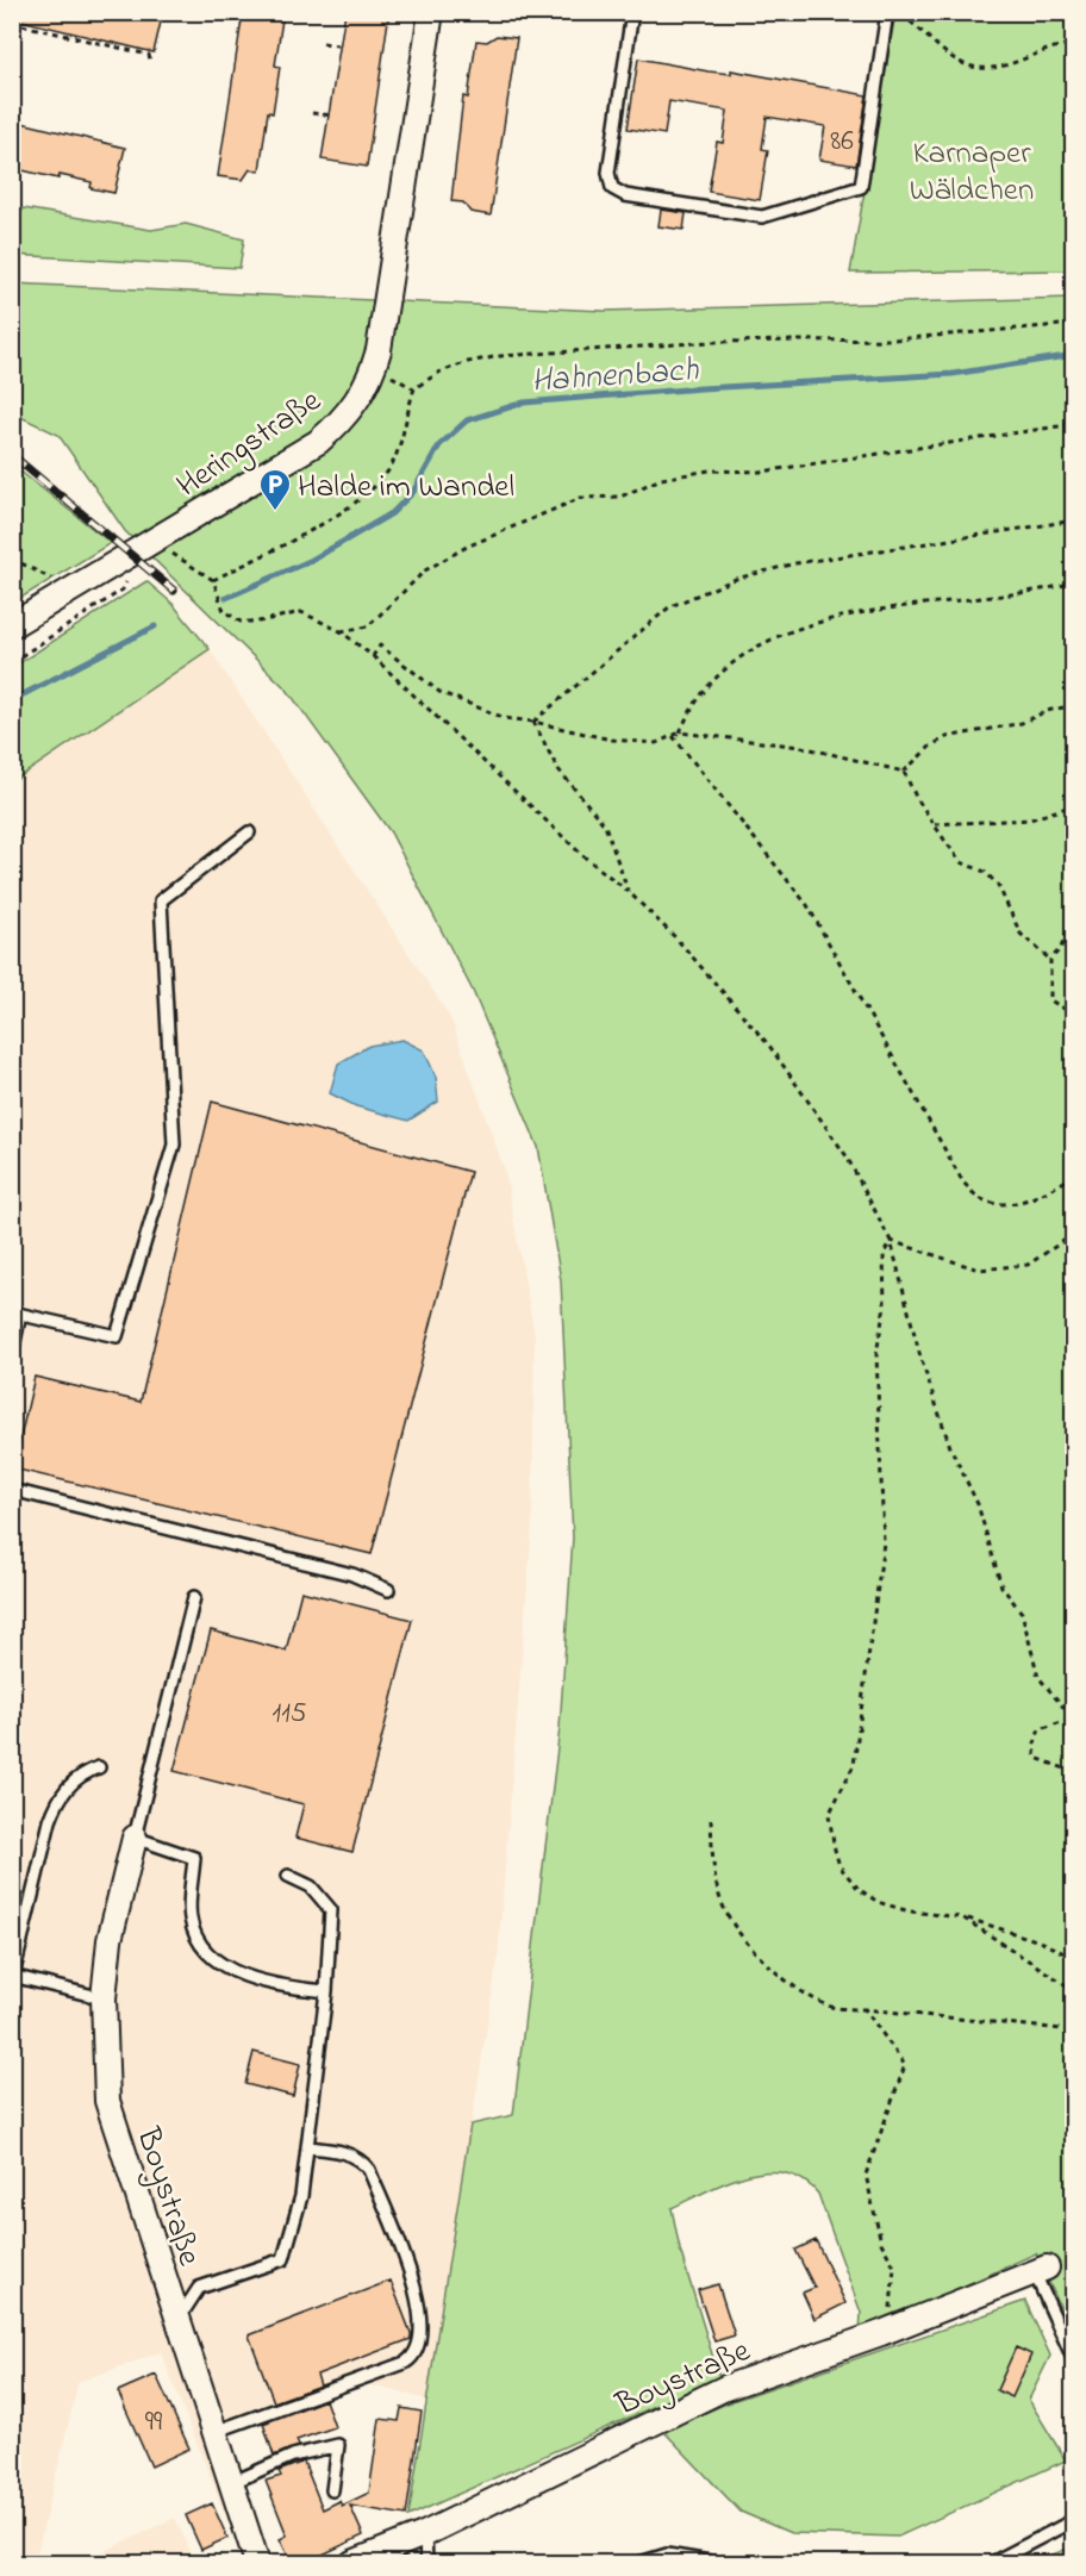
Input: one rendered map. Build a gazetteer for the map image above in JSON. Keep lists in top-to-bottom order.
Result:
{
  "streets": {
    "street": ["Heringstraße", "Boystraße"]
  },
  "water": ["Hahnenbach"],
  "parks": ["Karnaper Wäldchen"],
  "places": {
    "parking": ["Halde im Wandel"]
  },
  "house_numbers": ["86", "115", "99"]
}
